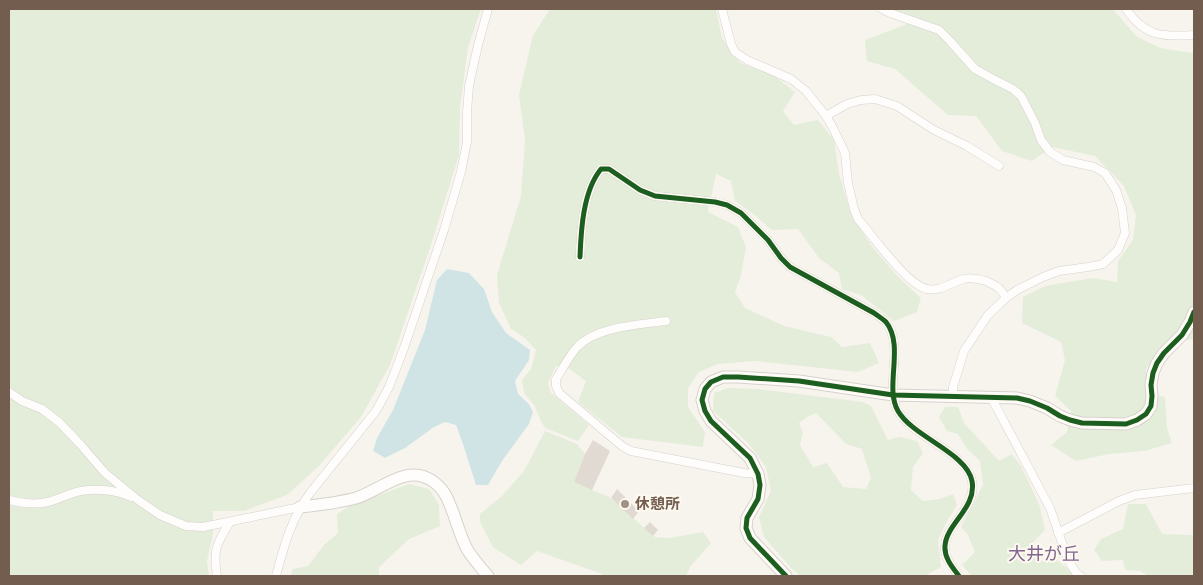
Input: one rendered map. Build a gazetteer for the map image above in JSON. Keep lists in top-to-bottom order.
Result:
{
  "districts": ["大井が丘"],
  "places": ["休憩所"]
}
